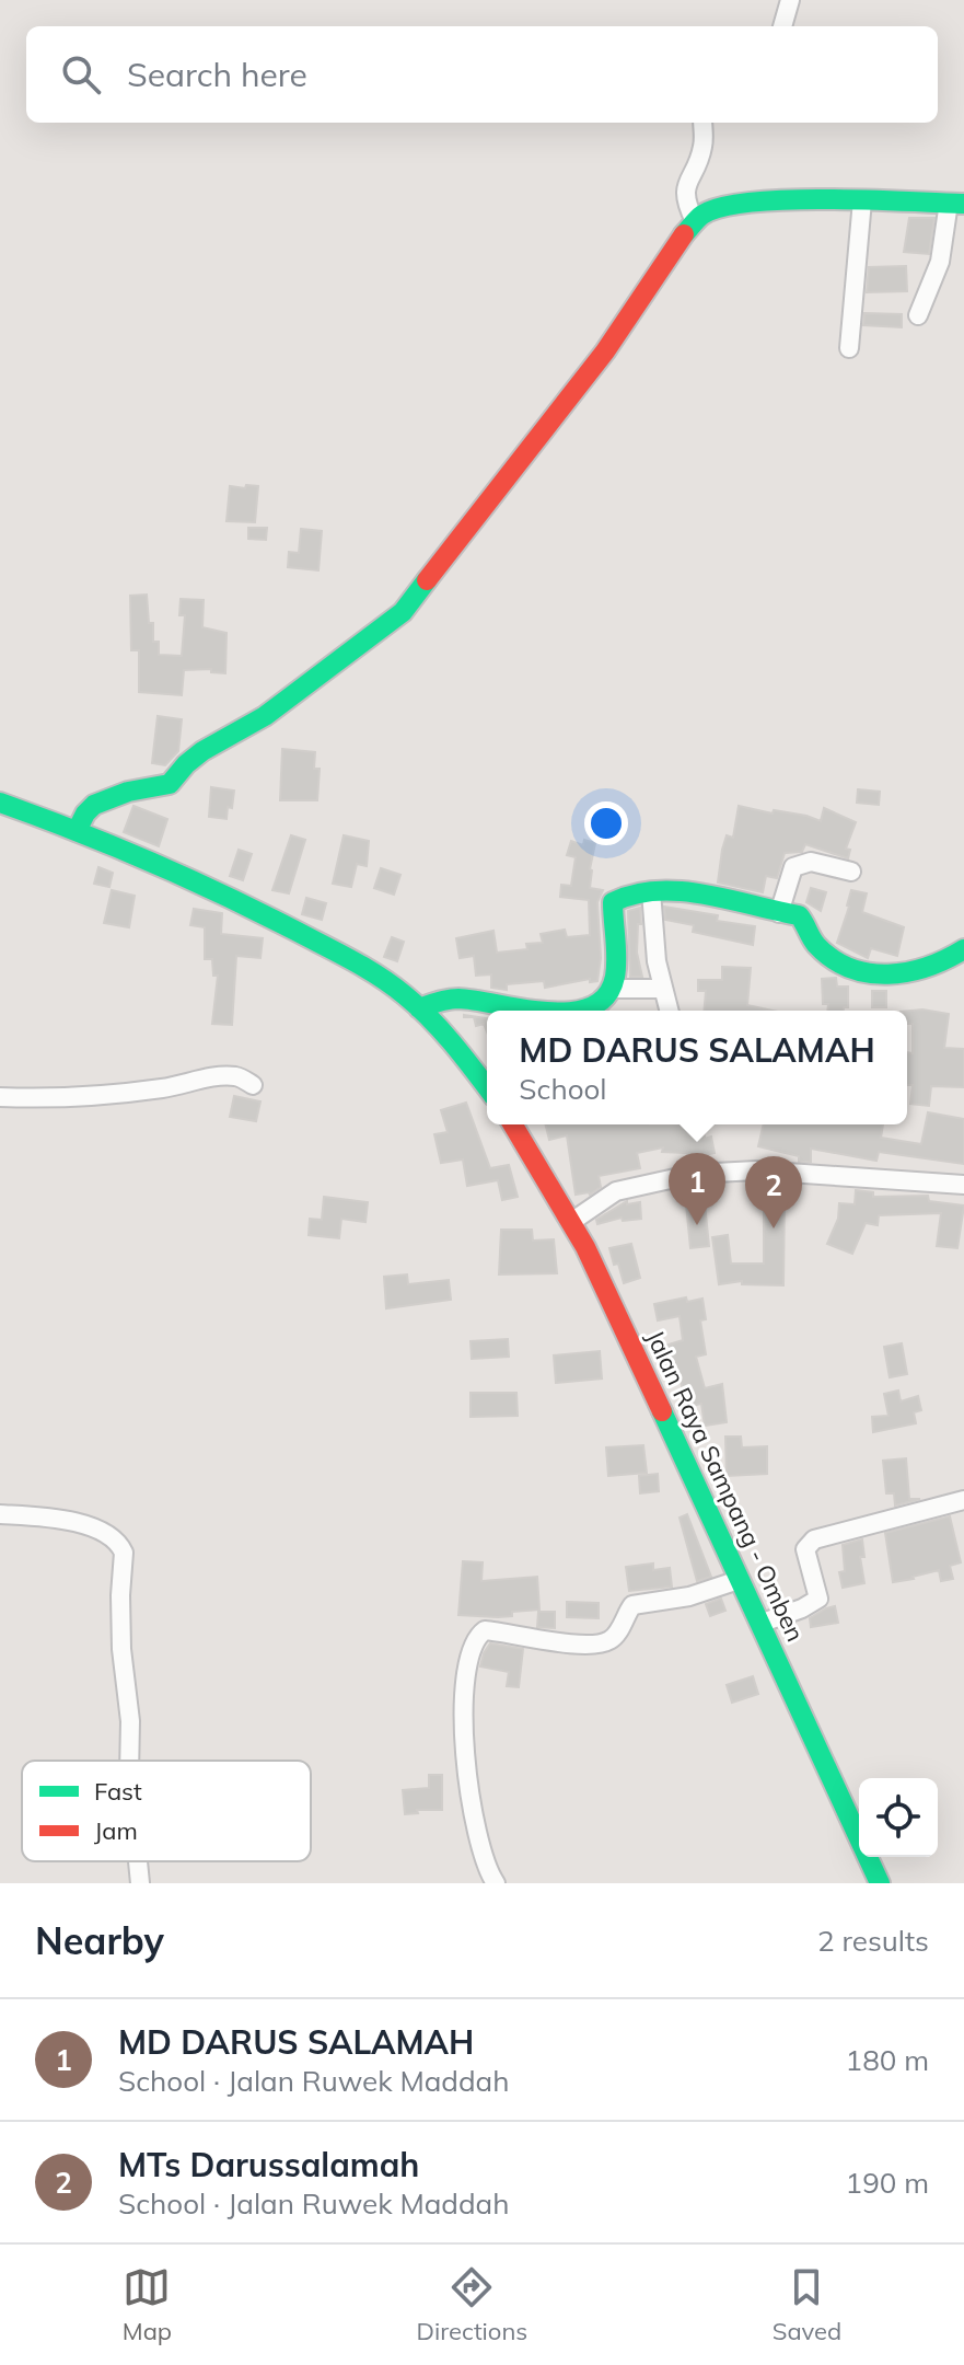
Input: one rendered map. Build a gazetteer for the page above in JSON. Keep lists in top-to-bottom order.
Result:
{
  "streets": {
    "street": ["Jalan Raya Sampang - Omben"]
  },
  "legend": ["Fast", "Jam"],
  "page": {
    "search": "Search here",
    "popup": ["MD DARUS SALAMAH", "School"],
    "pins": ["1", "2"],
    "heading": ["Nearby", "2 results"],
    "list": [
      {
        "mark": "1",
        "name": "MD DARUS SALAMAH",
        "note": "School · Jalan Ruwek Maddah",
        "value": "180 m"
      },
      {
        "mark": "2",
        "name": "MTs Darussalamah",
        "note": "School · Jalan Ruwek Maddah",
        "value": "190 m"
      }
    ],
    "nav": ["Map", "Directions", "Saved"]
  }
}
